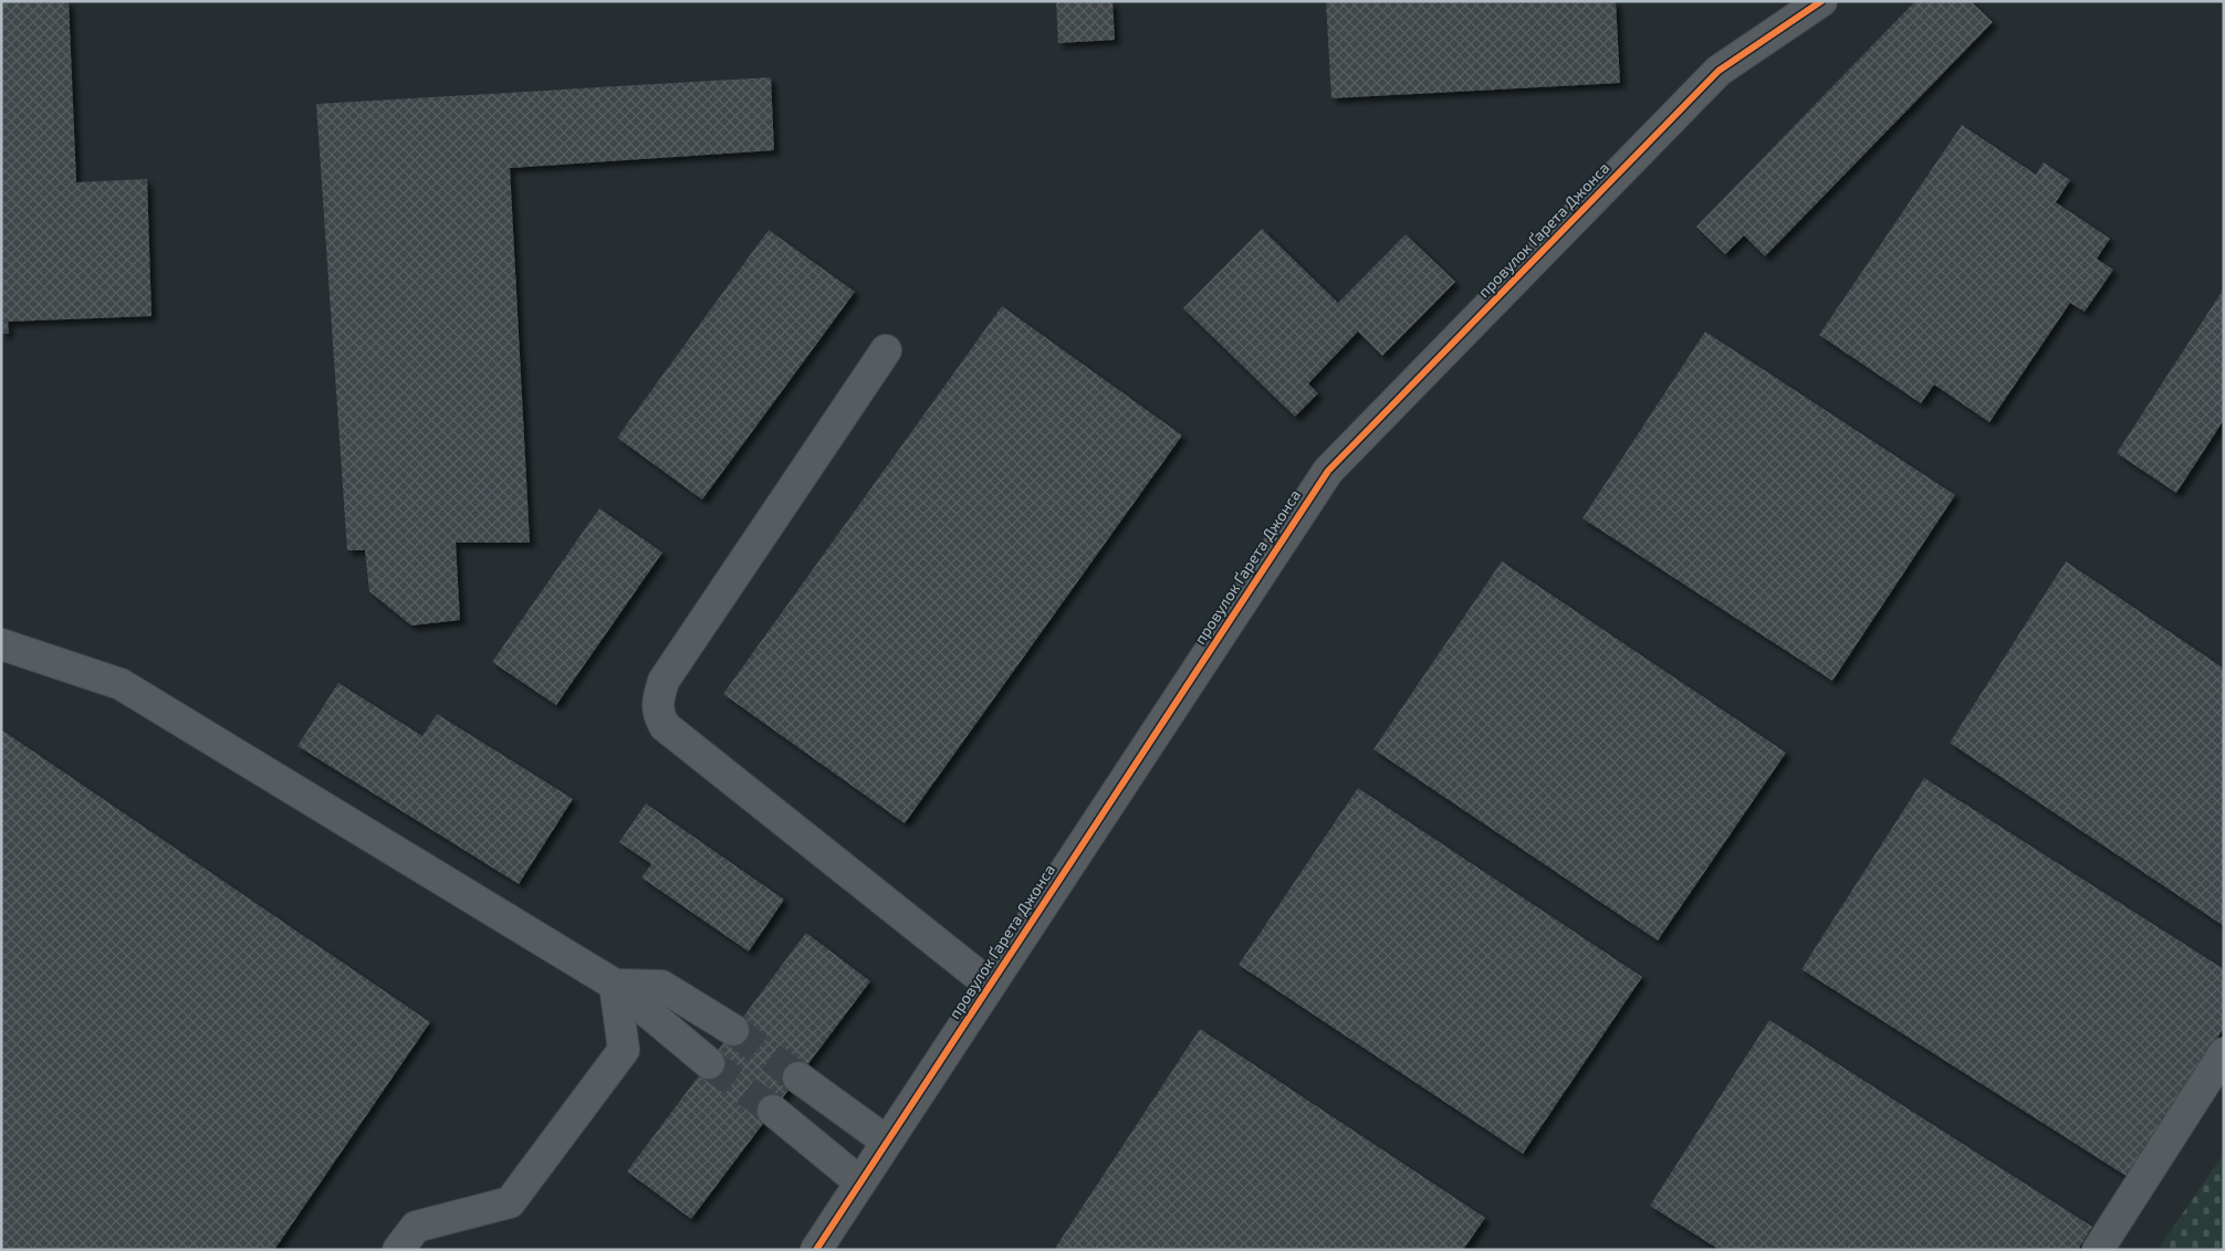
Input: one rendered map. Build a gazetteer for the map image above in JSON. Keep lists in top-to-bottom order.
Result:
{
  "streets": {
    "street": ["провулок Ґарета Джонса"]
  }
}
